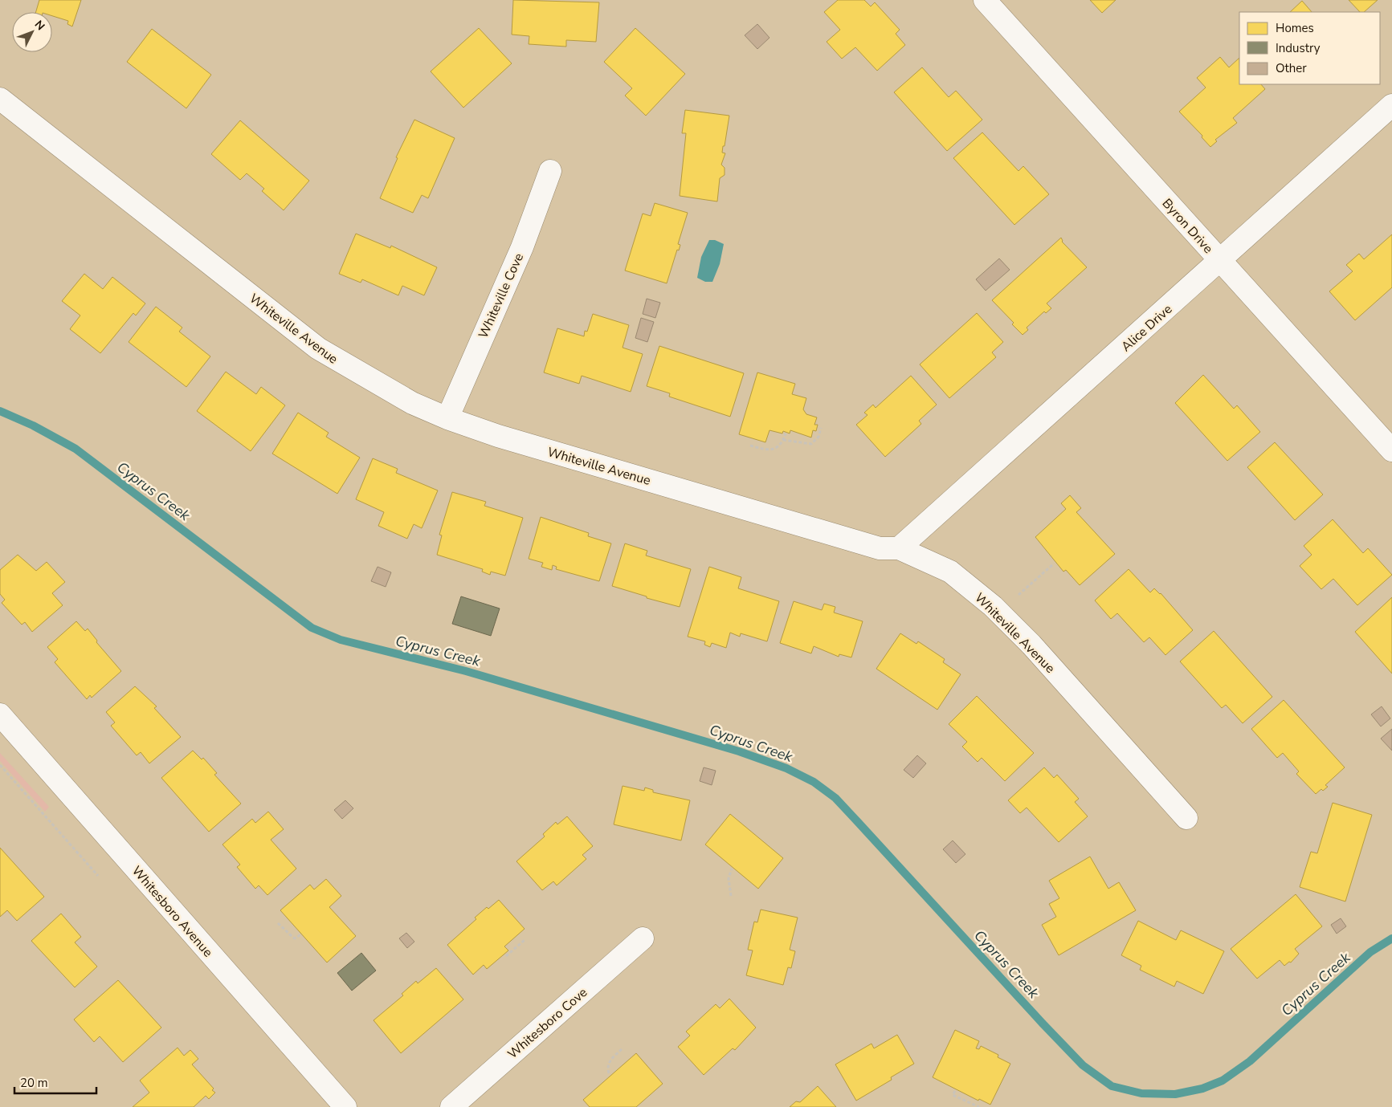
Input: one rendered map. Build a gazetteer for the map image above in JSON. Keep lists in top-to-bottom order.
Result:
{
  "streets": {
    "street": [
      "Byron Drive",
      "Whiteville Cove",
      "Alice Drive",
      "Whiteville Avenue",
      "Whitesboro Avenue",
      "Whitesboro Cove"
    ]
  },
  "crossings": [
    ["Byron Drive", "Alice Drive"],
    ["Whiteville Cove", "Whiteville Avenue"],
    ["Alice Drive", "Whiteville Avenue"]
  ],
  "water": ["Cyprus Creek"],
  "legend": ["Homes", "Industry", "Other"],
  "scale_bar": "20 m",
  "north": "top right"
}
